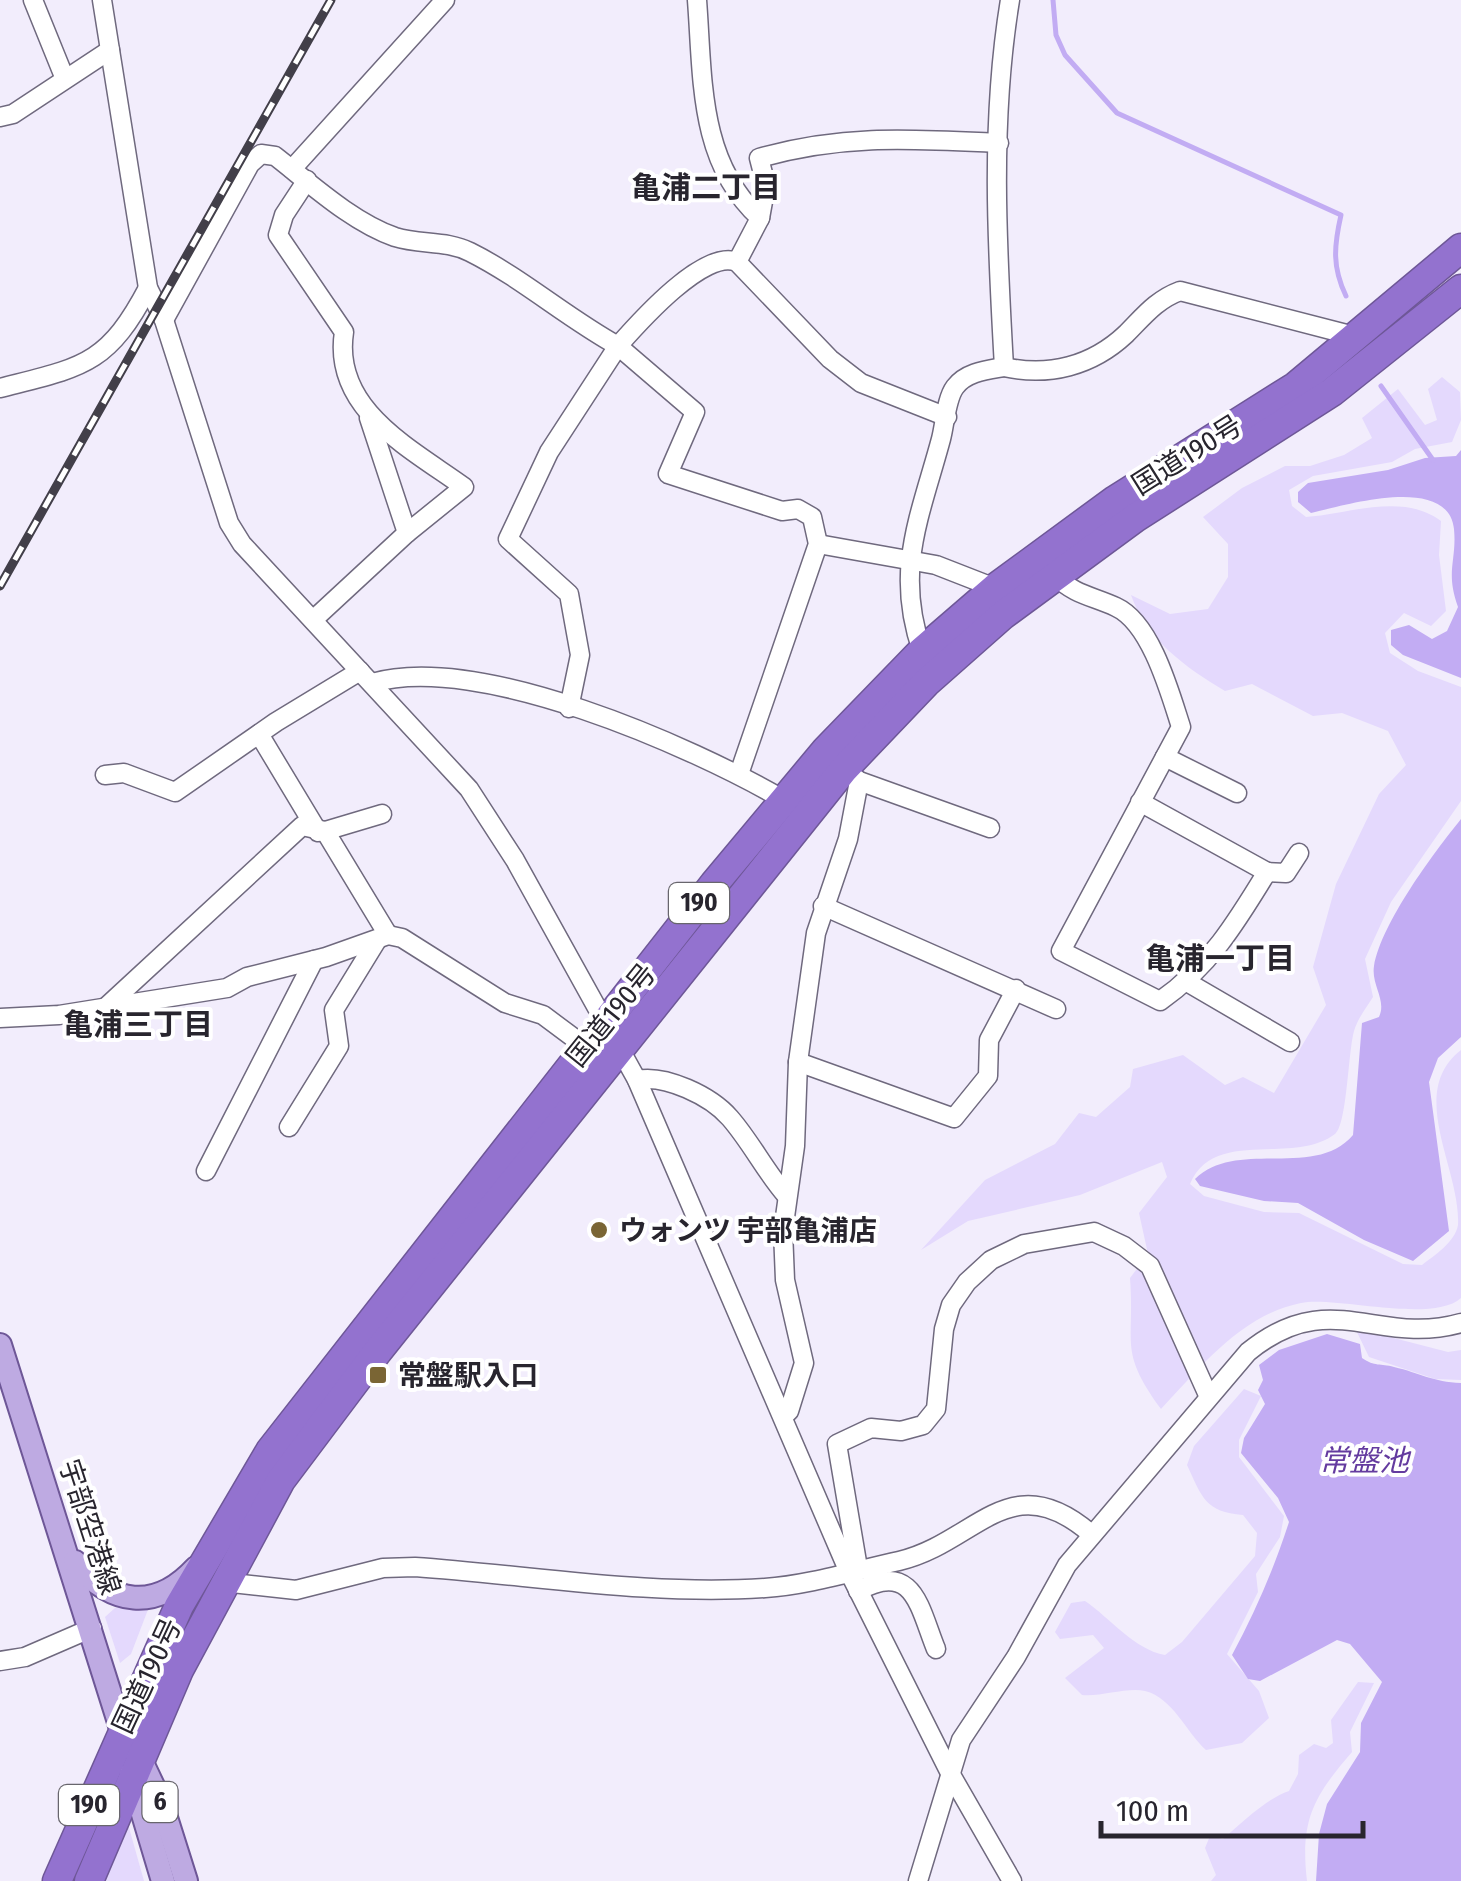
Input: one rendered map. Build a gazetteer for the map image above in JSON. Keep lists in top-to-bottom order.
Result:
{
  "streets": {
    "highway": ["国道190号", "190"],
    "main road": ["宇部空港線", "6"]
  },
  "crossings": [
    ["国道190号", "宇部空港線"],
    ["国道190号", "6"],
    ["宇部空港線", "6"]
  ],
  "districts": ["亀浦二丁目", "亀浦一丁目", "亀浦三丁目"],
  "water": ["常盤池"],
  "places": {
    "other": ["ウォンツ 宇部亀浦店"],
    "transit": ["常盤駅入口"]
  },
  "scale_bar": "100 m"
}
